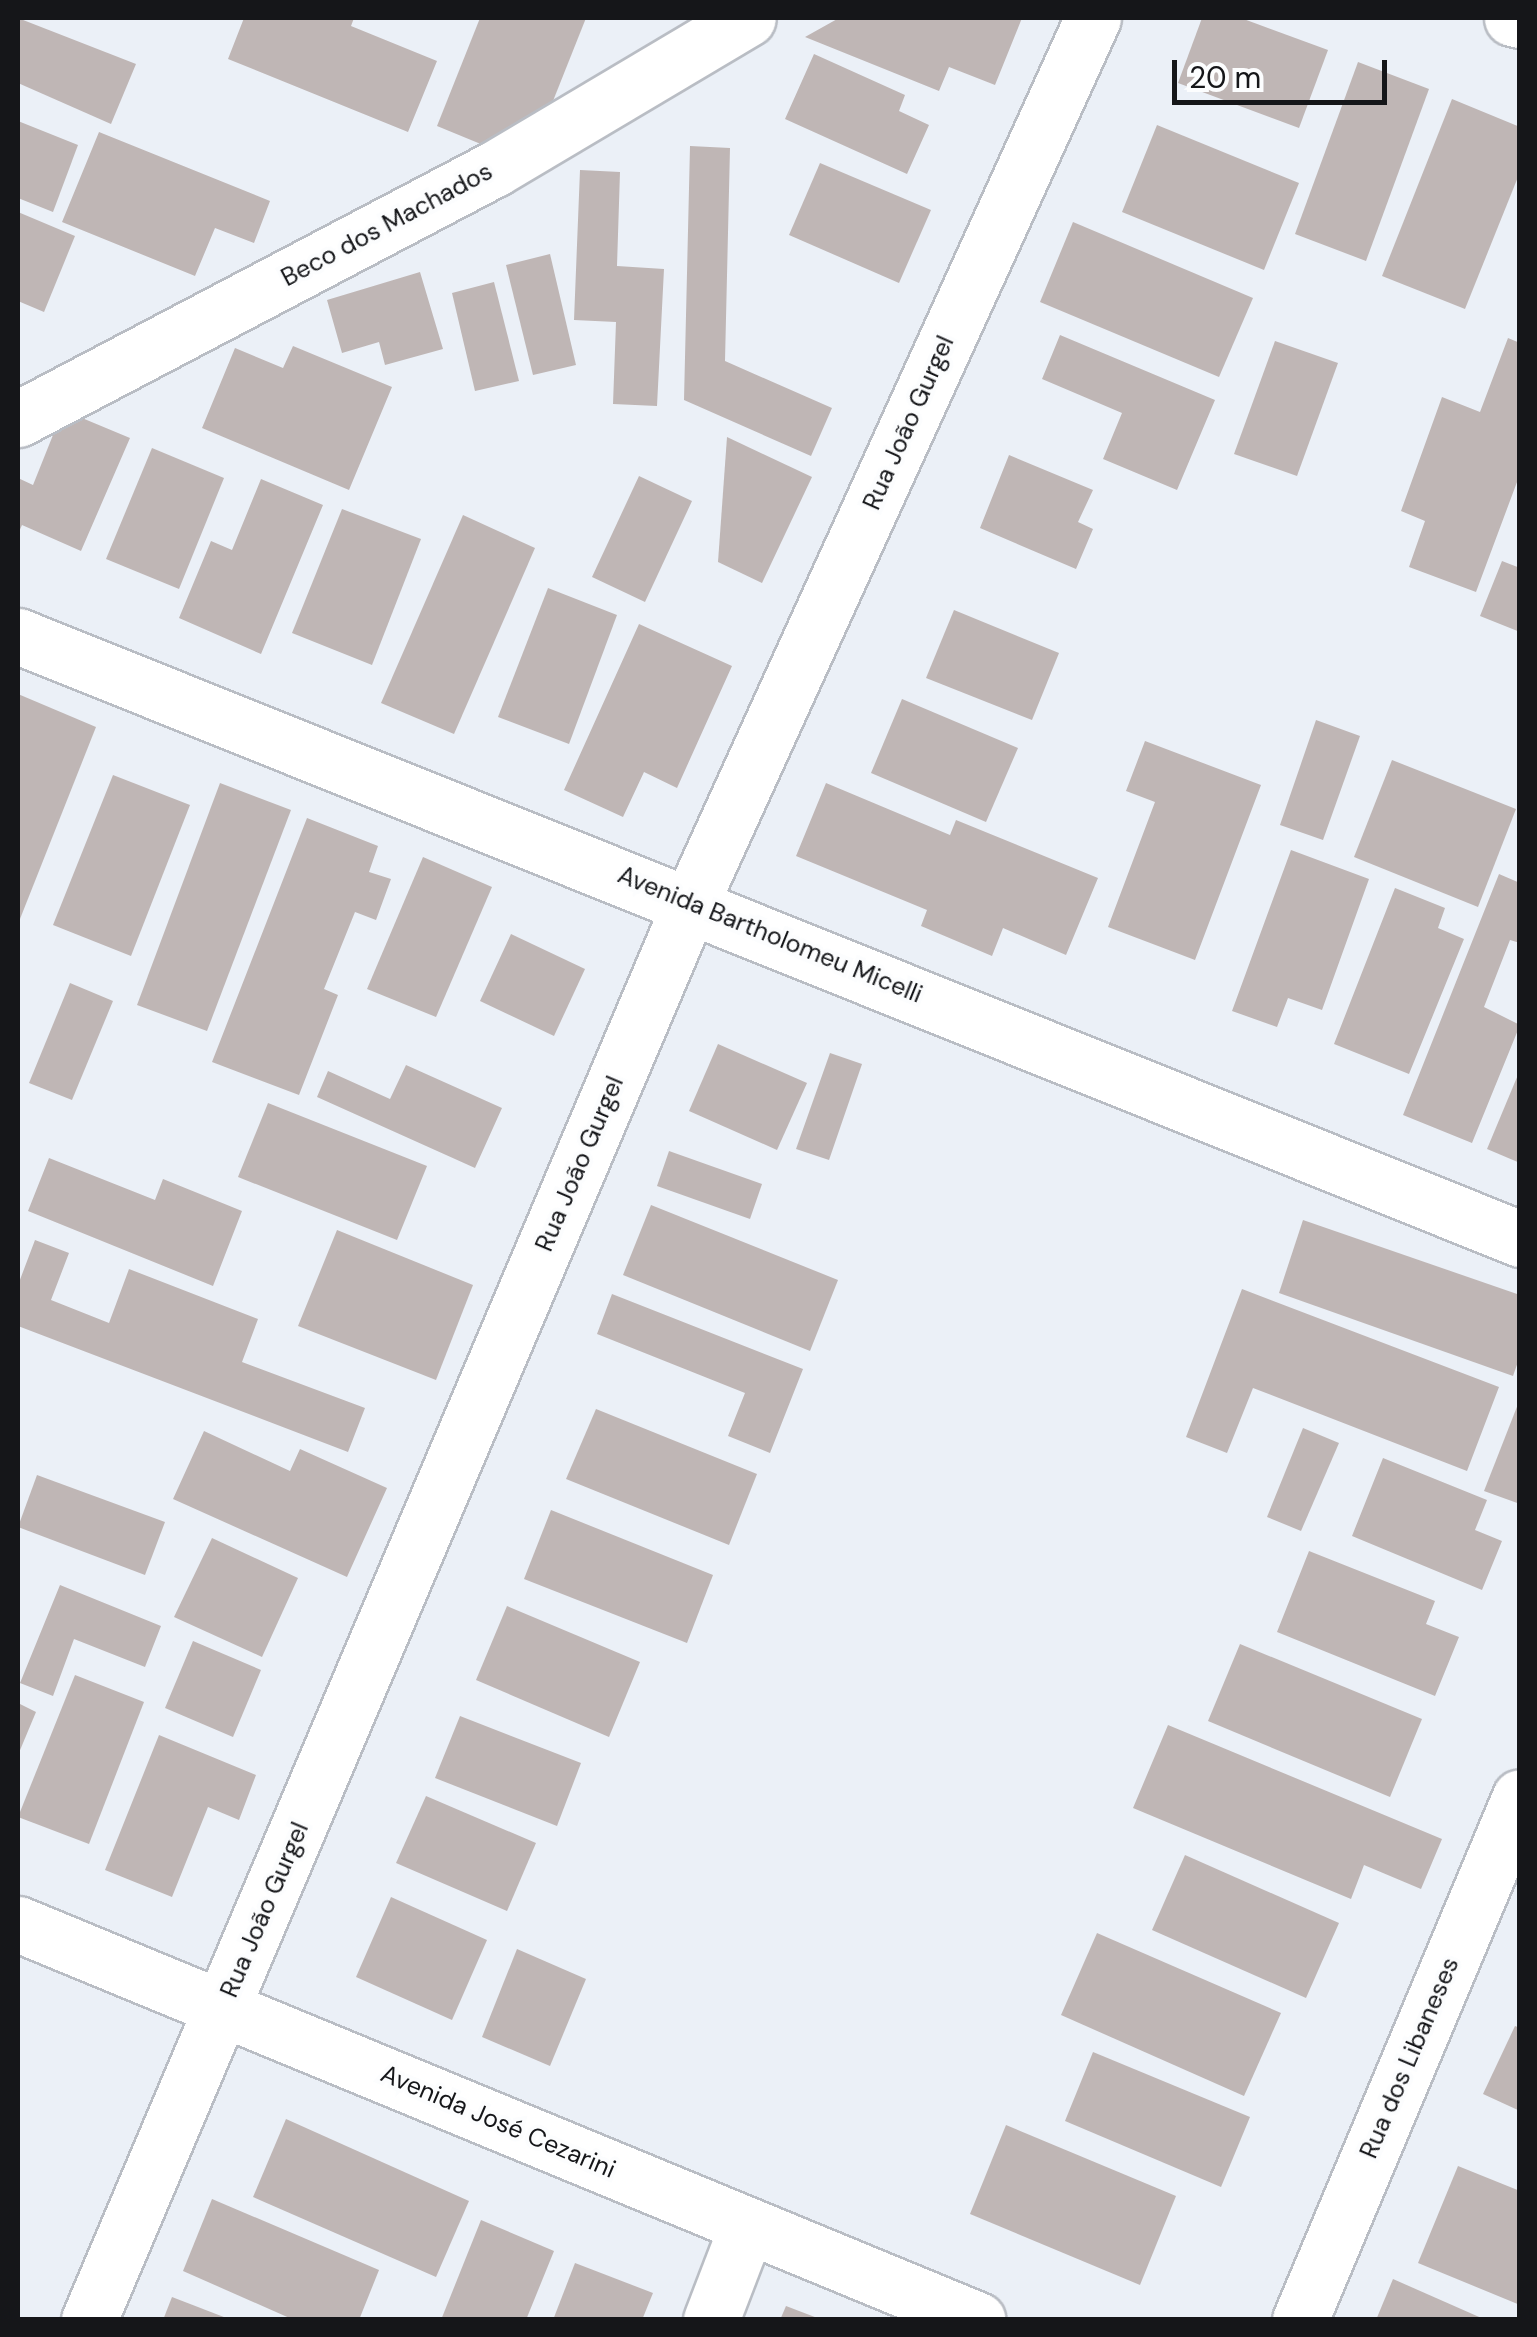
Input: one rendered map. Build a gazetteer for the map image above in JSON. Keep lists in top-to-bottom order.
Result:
{
  "streets": {
    "street": [
      "Beco dos Machados",
      "Rua João Gurgel",
      "Avenida Bartholomeu Micelli",
      "Rua dos Libaneses",
      "Avenida José Cezarini"
    ]
  },
  "crossings": [
    ["Rua João Gurgel", "Avenida Bartholomeu Micelli"],
    ["Rua João Gurgel", "Avenida José Cezarini"]
  ],
  "scale_bar": "20 m"
}
